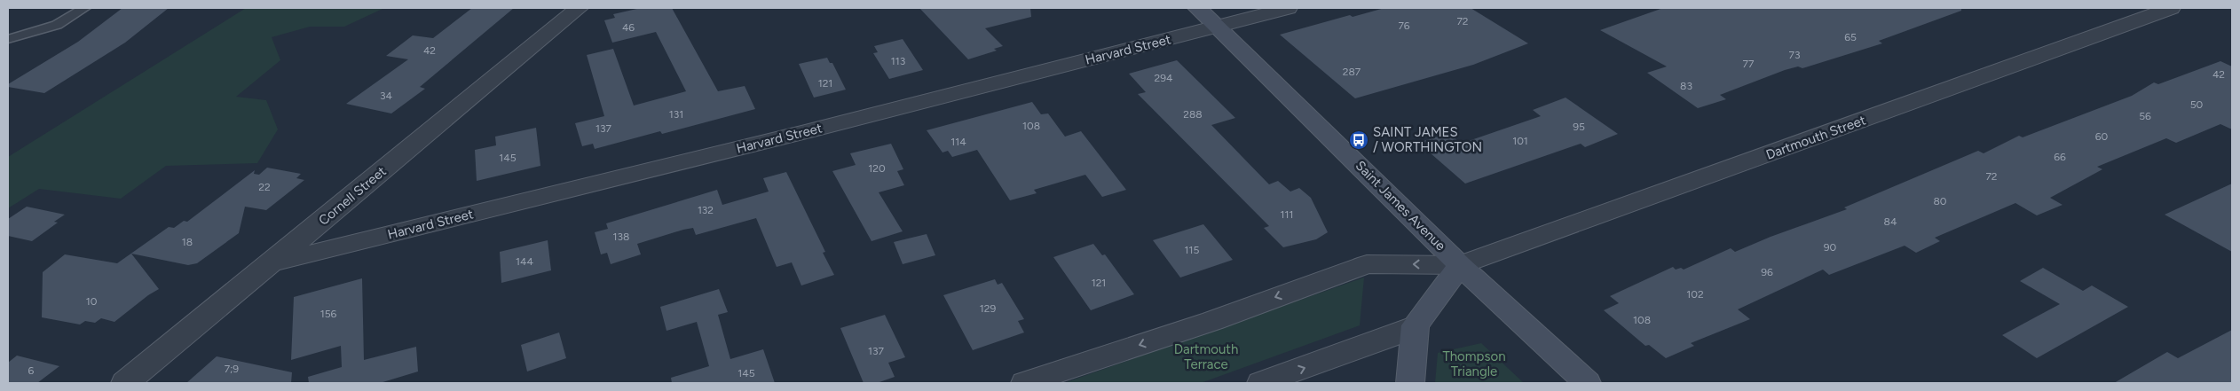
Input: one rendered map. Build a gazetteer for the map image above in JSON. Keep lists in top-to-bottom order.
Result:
{
  "streets": {
    "main road": ["Saint James Avenue"],
    "street": ["Harvard Street", "Dartmouth Street", "Cornell Street"]
  },
  "crossings": [
    ["Harvard Street", "Cornell Street"],
    ["Harvard Street", "Saint James Avenue"],
    ["Dartmouth Street", "Saint James Avenue"]
  ],
  "parks": ["Dartmouth Terrace", "Thompson Triangle"],
  "places": {
    "bus stop": ["SAINT JAMES / WORTHINGTON"]
  },
  "house_numbers": [
    "72",
    "76",
    "46",
    "65",
    "42",
    "73",
    "113",
    "77",
    "287",
    "42",
    "294",
    "121",
    "83",
    "34",
    "50",
    "131",
    "288",
    "56",
    "108",
    "95",
    "137",
    "60",
    "101",
    "114",
    "66",
    "145",
    "120",
    "72",
    "22",
    "80",
    "132",
    "111",
    "84",
    "138",
    "18",
    "90",
    "115",
    "144",
    "96",
    "121",
    "102",
    "10",
    "129",
    "156",
    "108",
    "137",
    "7;9",
    "6",
    "145"
  ]
}
